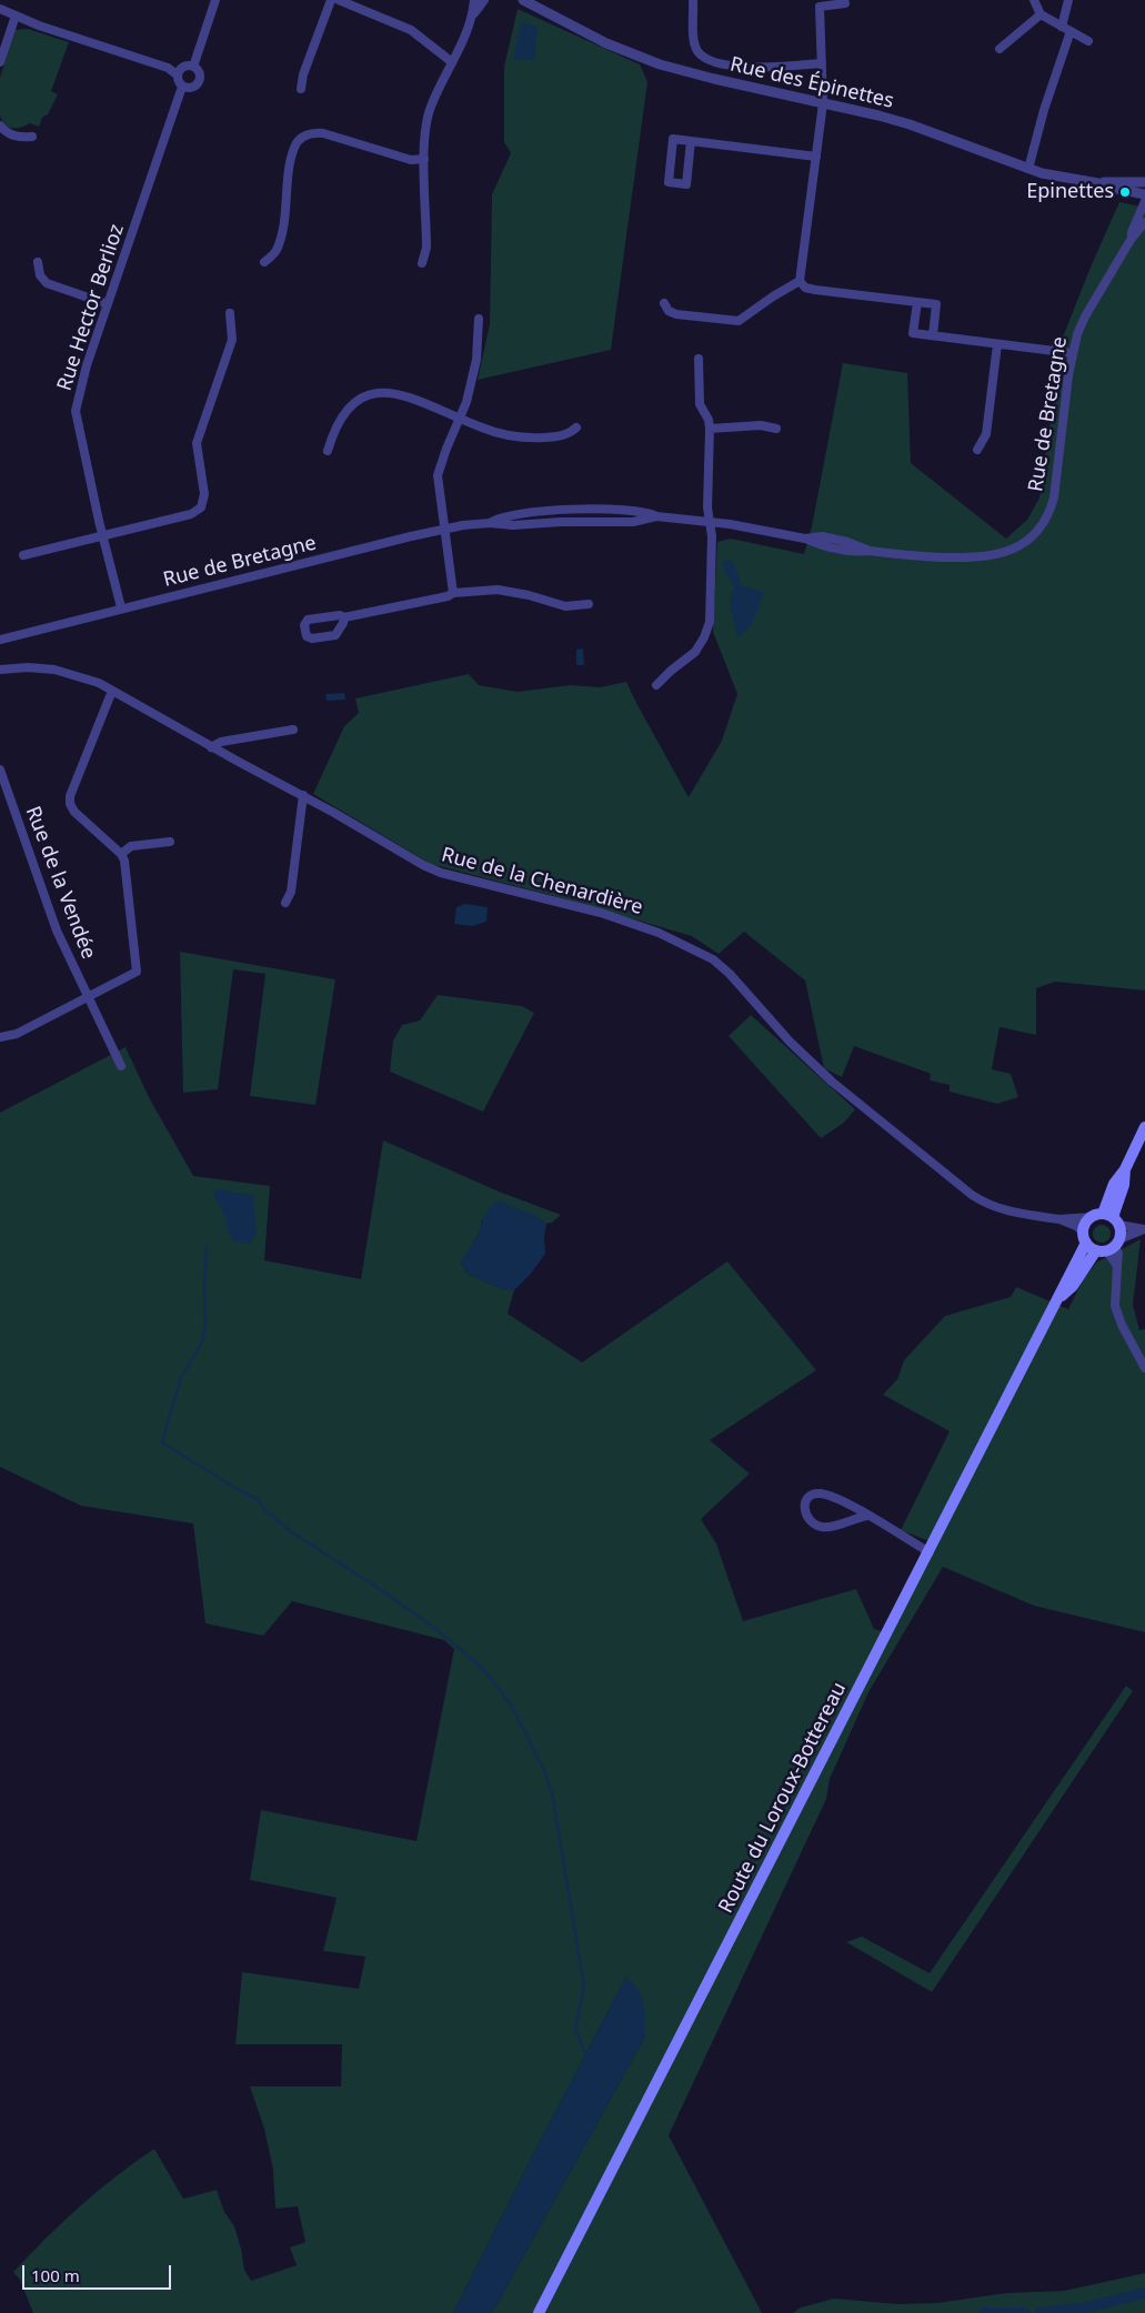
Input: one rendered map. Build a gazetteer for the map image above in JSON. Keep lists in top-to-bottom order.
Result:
{
  "streets": {
    "main road": ["Route du Loroux-Bottereau"],
    "street": [
      "Rue des Épinettes",
      "Rue Hector Berlioz",
      "Rue de Bretagne",
      "Rue de la Chenardière",
      "Rue de la Vendée"
    ]
  },
  "crossings": [
    ["Rue Hector Berlioz", "Rue de Bretagne"],
    ["Rue de la Chenardière", "Route du Loroux-Bottereau"]
  ],
  "places": ["Epinettes"],
  "scale_bar": "100 m"
}
